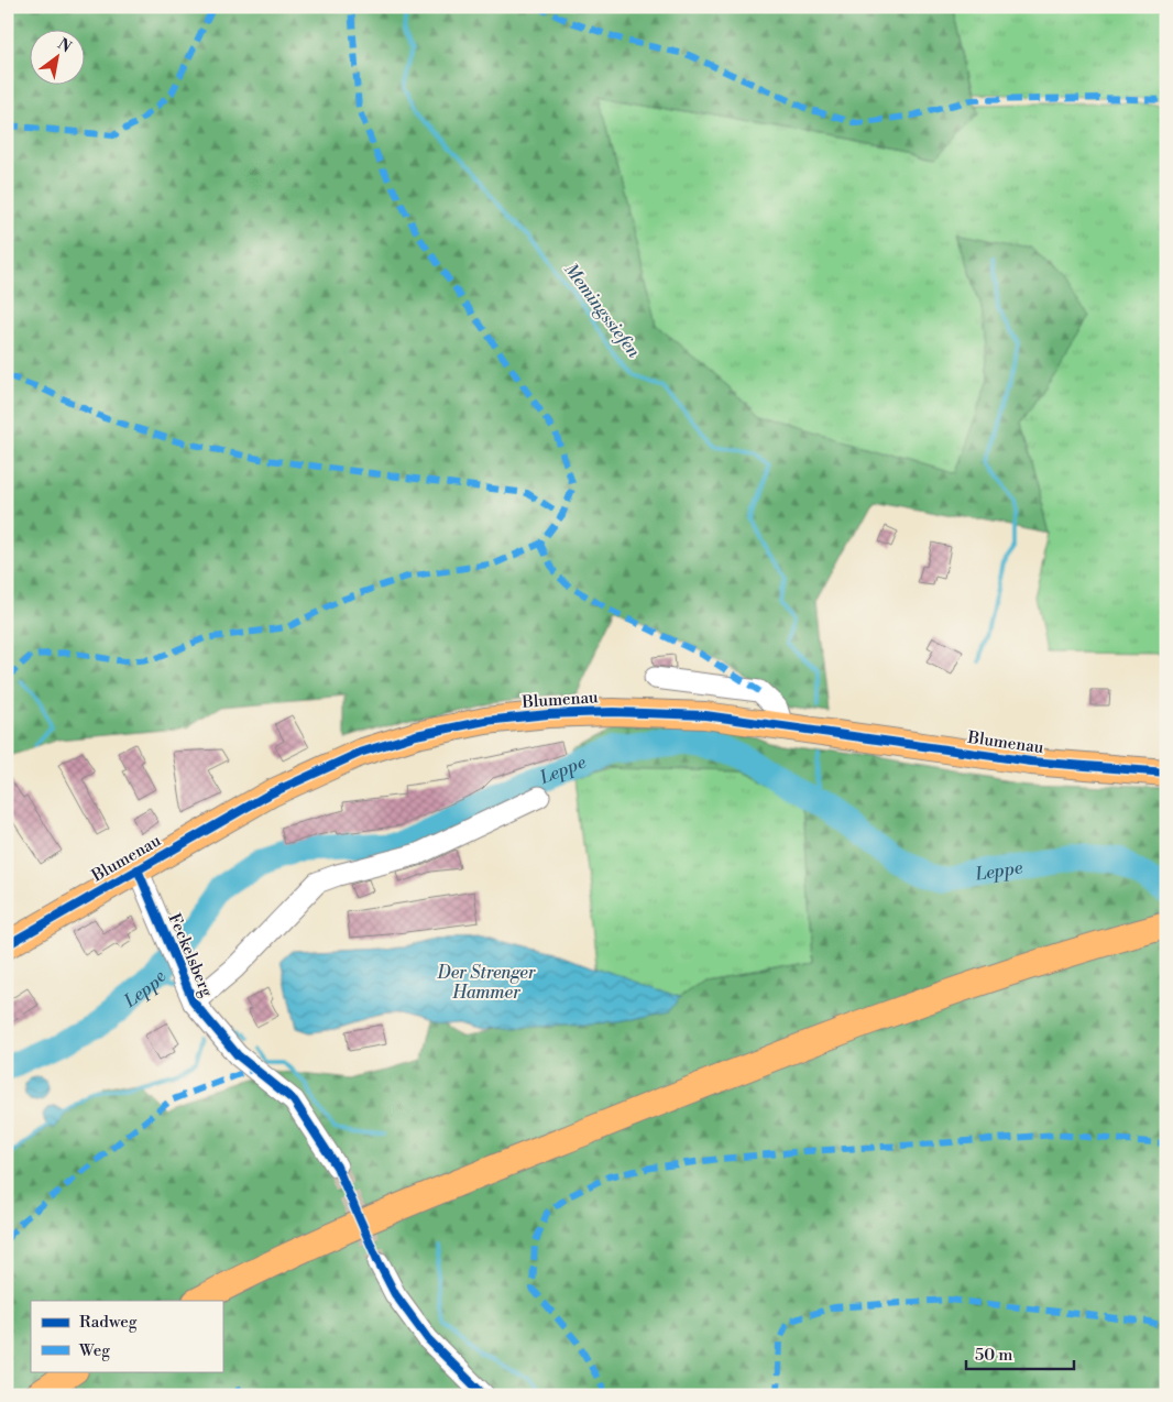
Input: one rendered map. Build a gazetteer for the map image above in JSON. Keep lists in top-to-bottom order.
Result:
{
  "streets": {
    "main road": ["Blumenau"],
    "street": ["Feckelsberg"]
  },
  "crossings": [
    ["Blumenau", "Feckelsberg"]
  ],
  "water": ["Memingssiefen", "Leppe", "Der Strenger Hammer"],
  "legend": ["Radweg", "Weg"],
  "scale_bar": "50 m",
  "north": "top right"
}
